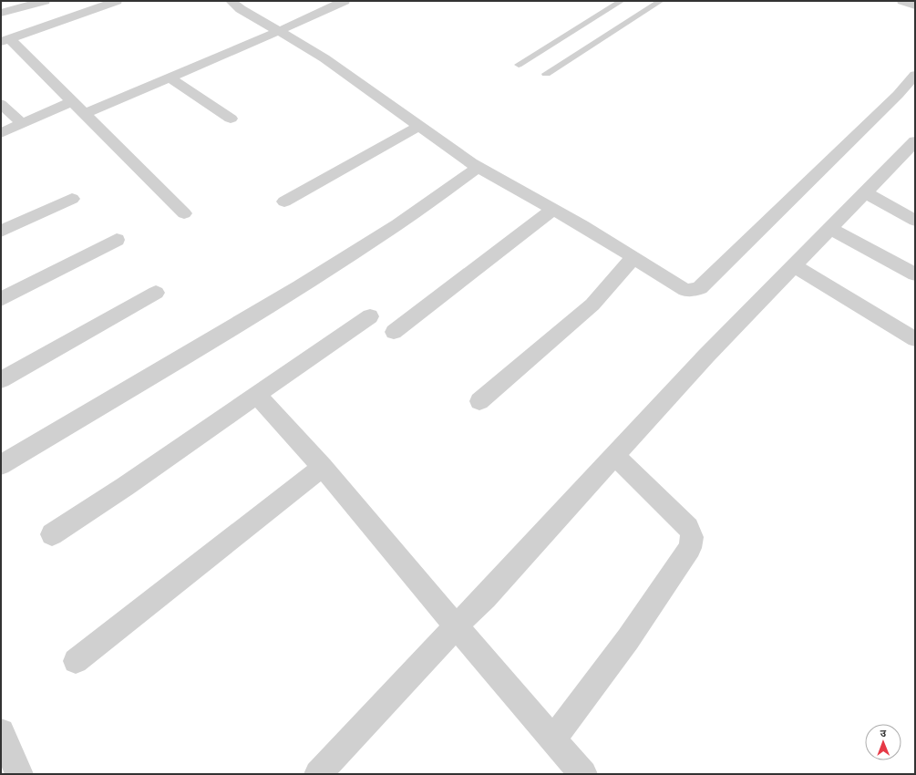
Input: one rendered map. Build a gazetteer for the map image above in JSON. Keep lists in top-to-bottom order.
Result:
{
  "north": "top"
}
